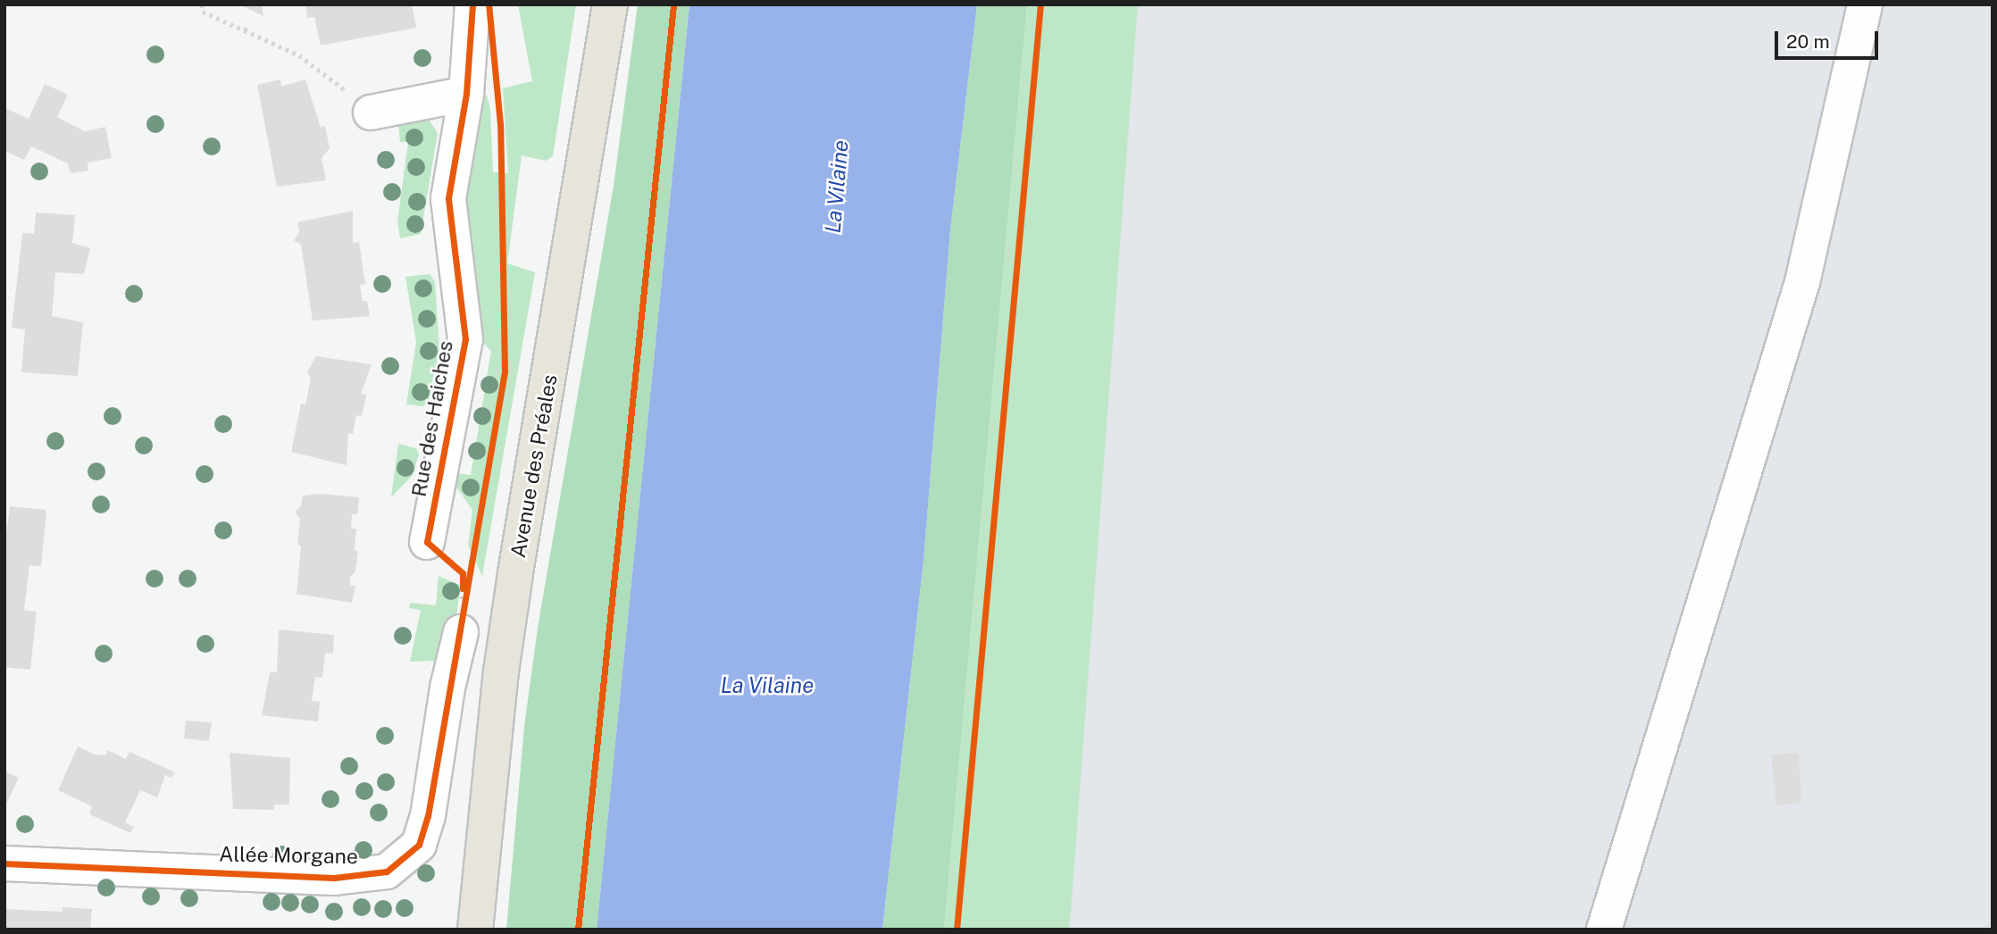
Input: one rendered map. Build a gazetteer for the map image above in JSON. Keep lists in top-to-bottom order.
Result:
{
  "streets": {
    "main road": ["Avenue des Préales"],
    "street": ["Rue des Haiches", "Allée Morgane"]
  },
  "water": ["La Vilaine"],
  "scale_bar": "20 m"
}
